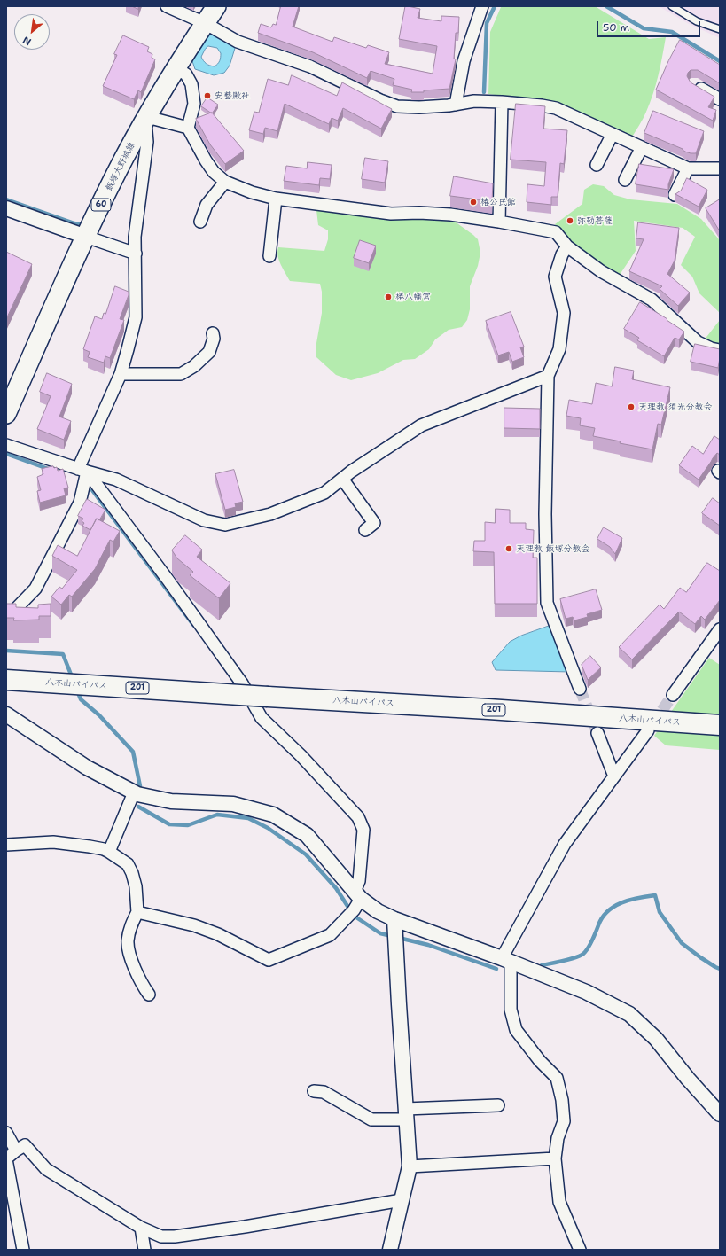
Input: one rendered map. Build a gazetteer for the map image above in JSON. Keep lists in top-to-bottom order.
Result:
{
  "streets": {
    "highway": ["八木山バイパス", "201"],
    "main road": ["飯塚大野城線", "60"]
  },
  "places": [
    "安藝殿社",
    "椿公民館",
    "弥勒菩薩",
    "椿八幡宮",
    "天理教 須光分教会",
    "天理教 飯塚分教会"
  ],
  "scale_bar": "50 m",
  "north": "bottom left"
}
